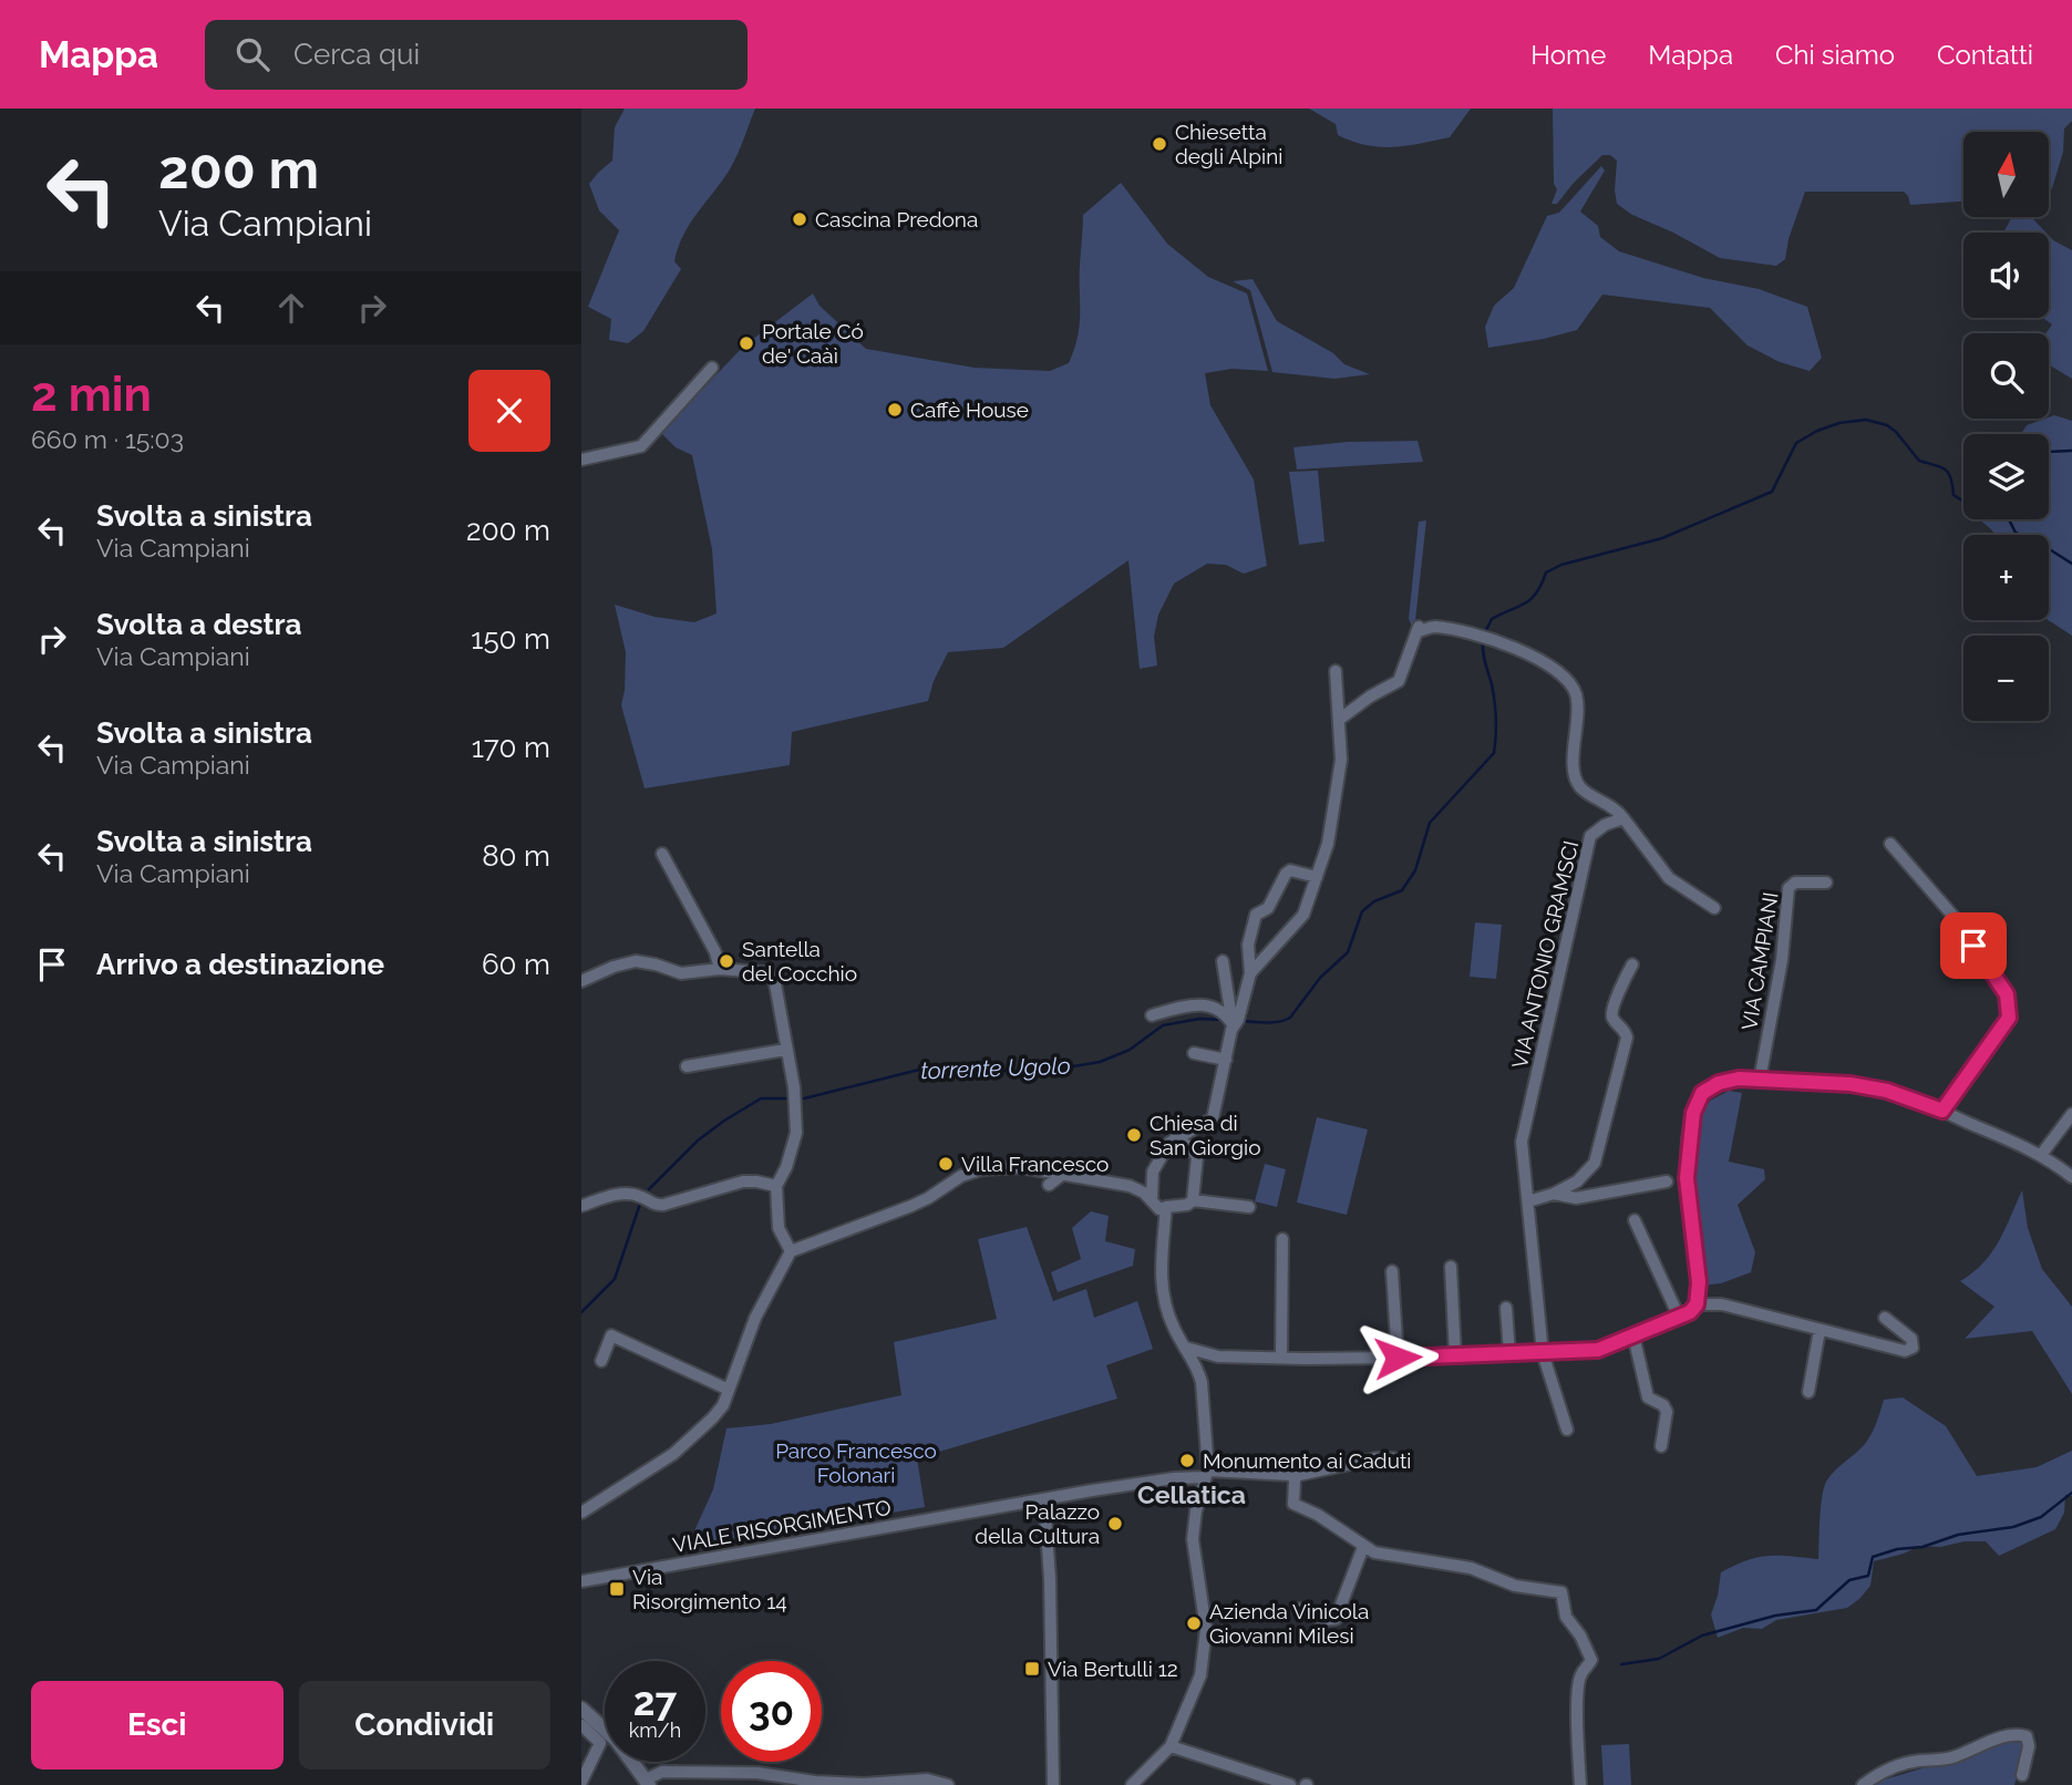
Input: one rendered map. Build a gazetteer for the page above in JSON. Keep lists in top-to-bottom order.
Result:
{
  "streets": {
    "street": ["VIA ANTONIO GRAMSCI", "VIA CAMPIANI", "VIALE RISORGIMENTO"]
  },
  "districts": ["Cellatica"],
  "water": ["torrente Ugolo"],
  "parks": ["Parco Francesco Folonari"],
  "places": {
    "other": [
      "Chiesetta degli Alpini",
      "Cascina Predona",
      "Portale Có de' Caàì",
      "Caffè House",
      "Santella del Cocchio",
      "Chiesa di San Giorgio",
      "Villa Francesco",
      "Monumento ai Caduti",
      "Palazzo della Cultura",
      "Azienda Vinicola Giovanni Milesi"
    ],
    "transit": ["Via Risorgimento 14", "Via Bertulli 12"]
  },
  "north": "top",
  "page": {
    "header": "Mappa",
    "search": "Cerca qui",
    "nav": [
      "Home",
      "Mappa",
      "Chi siamo",
      "Contatti"
    ],
    "turn": ["200 m", "Via Campiani"],
    "map_buttons": ["+", "−"],
    "heading": ["2 min", "660 m · 15:03"],
    "list": [
      {
        "name": "Svolta a sinistra",
        "note": "Via Campiani",
        "value": "200 m"
      },
      {
        "name": "Svolta a destra",
        "note": "Via Campiani",
        "value": "150 m"
      },
      {
        "name": "Svolta a sinistra",
        "note": "Via Campiani",
        "value": "170 m"
      },
      {
        "name": "Svolta a sinistra",
        "note": "Via Campiani",
        "value": "80 m"
      },
      {
        "name": "Arrivo a destinazione",
        "value": "60 m"
      }
    ],
    "speed": "27 km/h",
    "limit": "30",
    "buttons": ["Esci", "Condividi"]
  }
}
